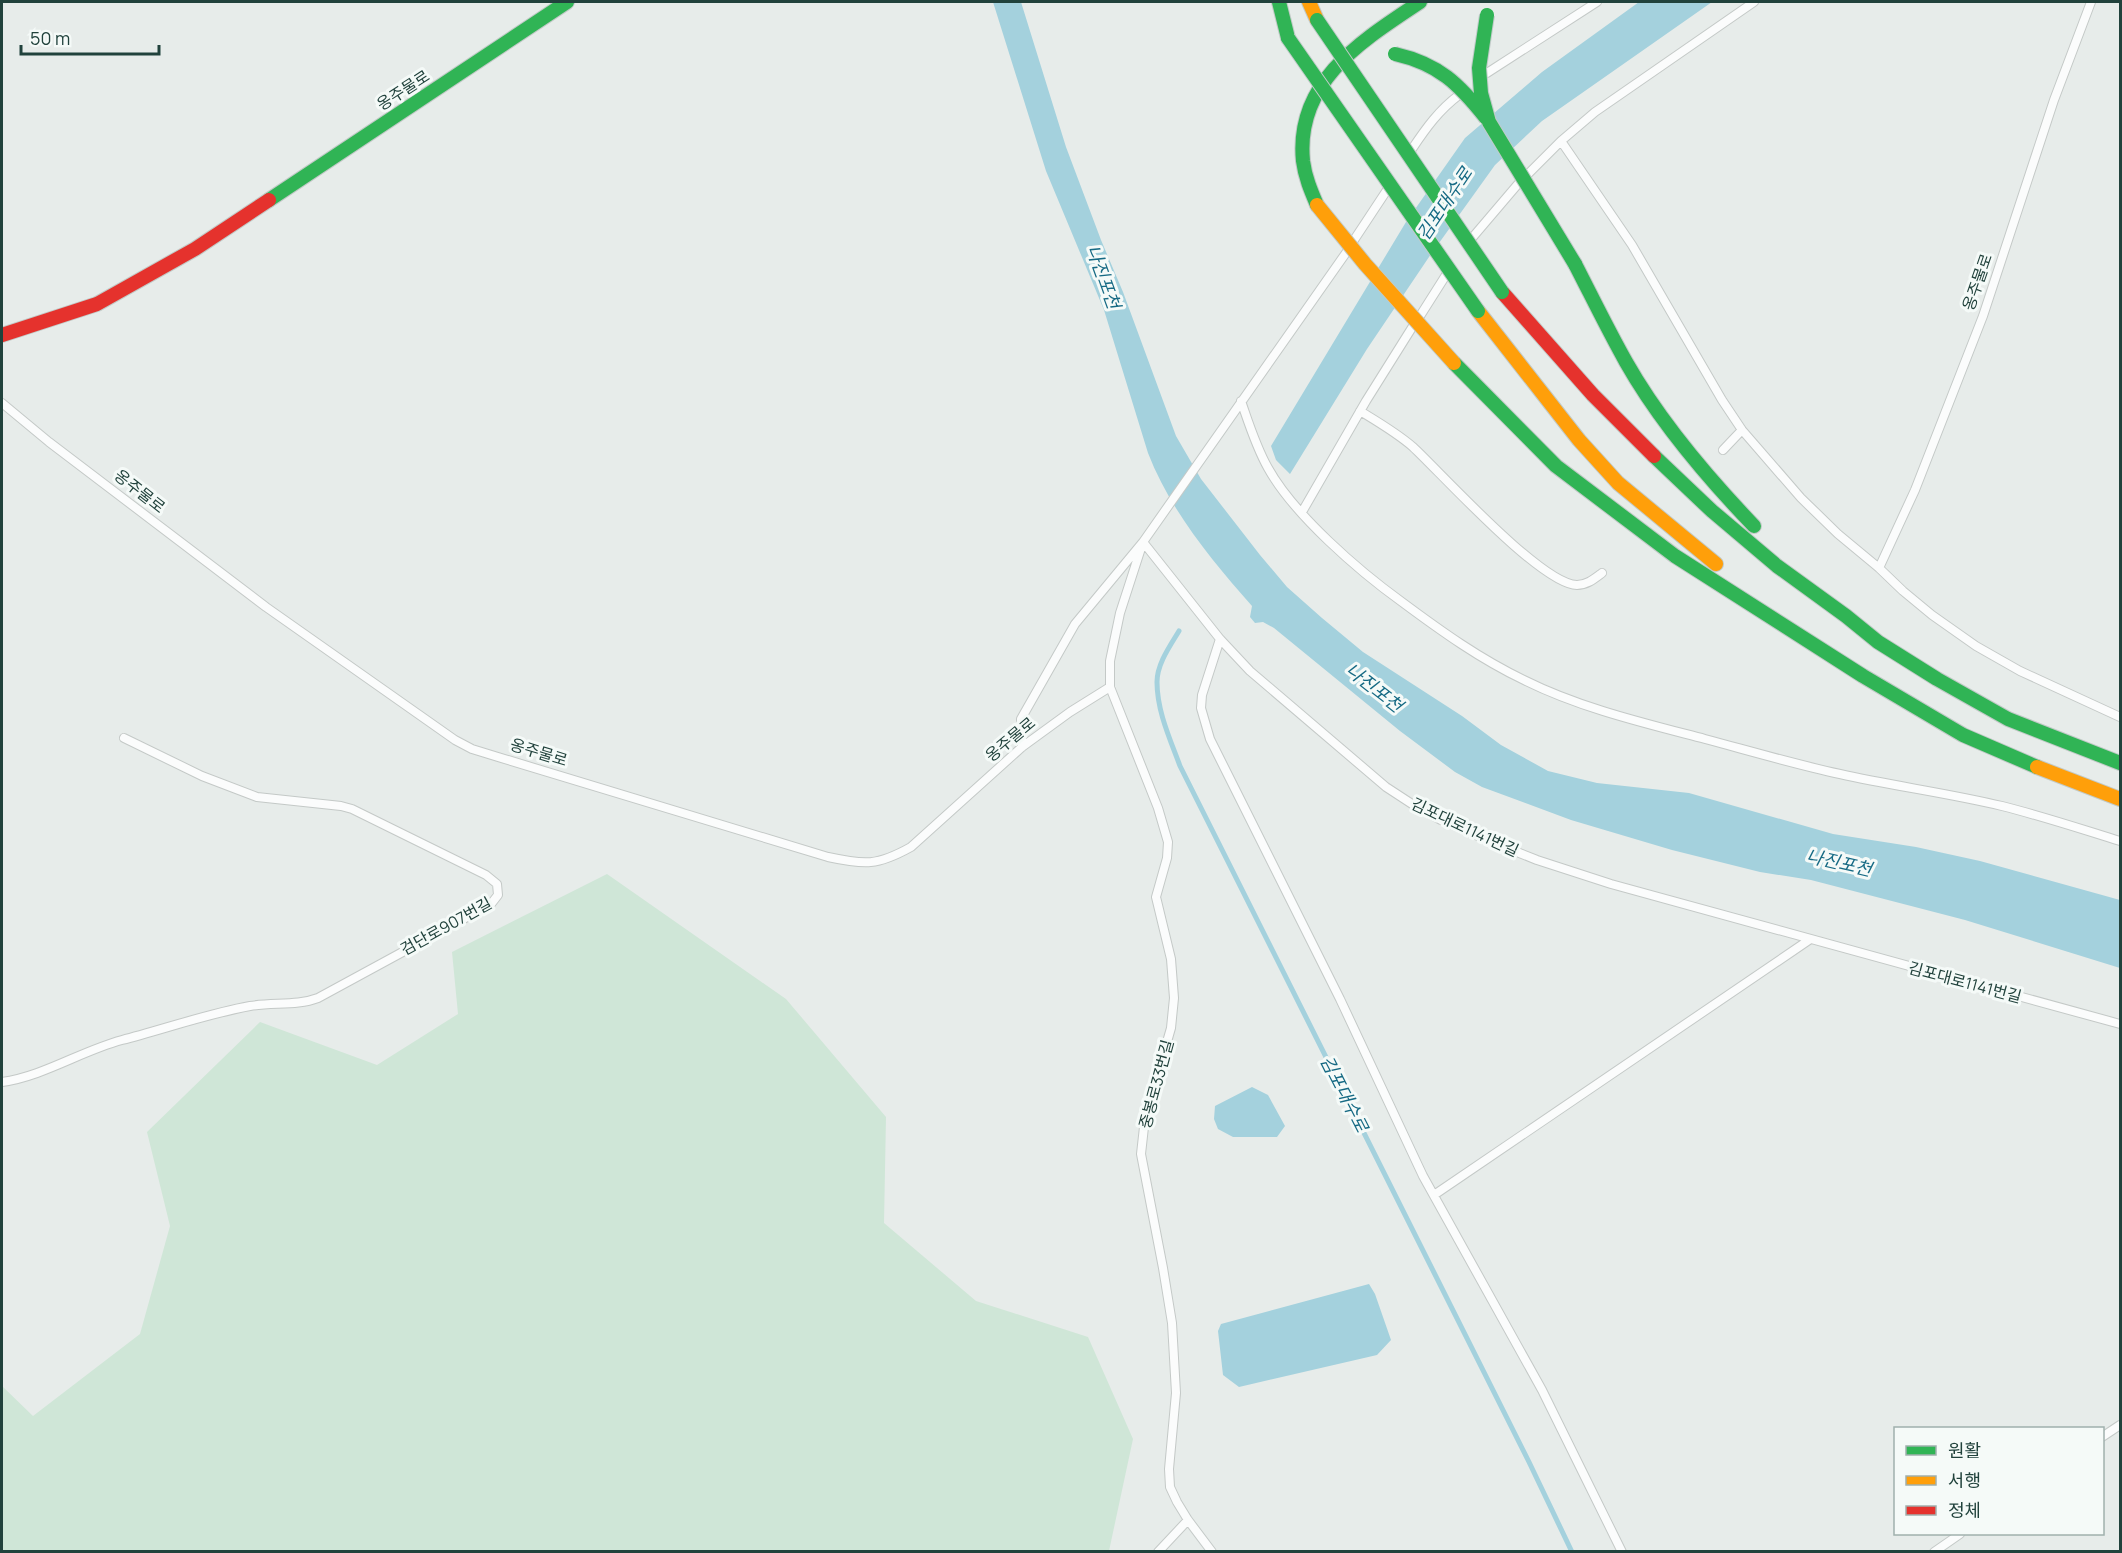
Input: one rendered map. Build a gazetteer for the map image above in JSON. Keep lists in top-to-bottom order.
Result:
{
  "streets": {
    "main road": ["옹주물로"],
    "lane": ["김포대로1141번길", "검단로907번길", "중봉로33번길"]
  },
  "crossings": [
    ["옹주물로", "중봉로33번길"]
  ],
  "water": ["김포대수로", "나진포천"],
  "legend": ["원활", "서행", "정체"],
  "scale_bar": "50 m"
}
